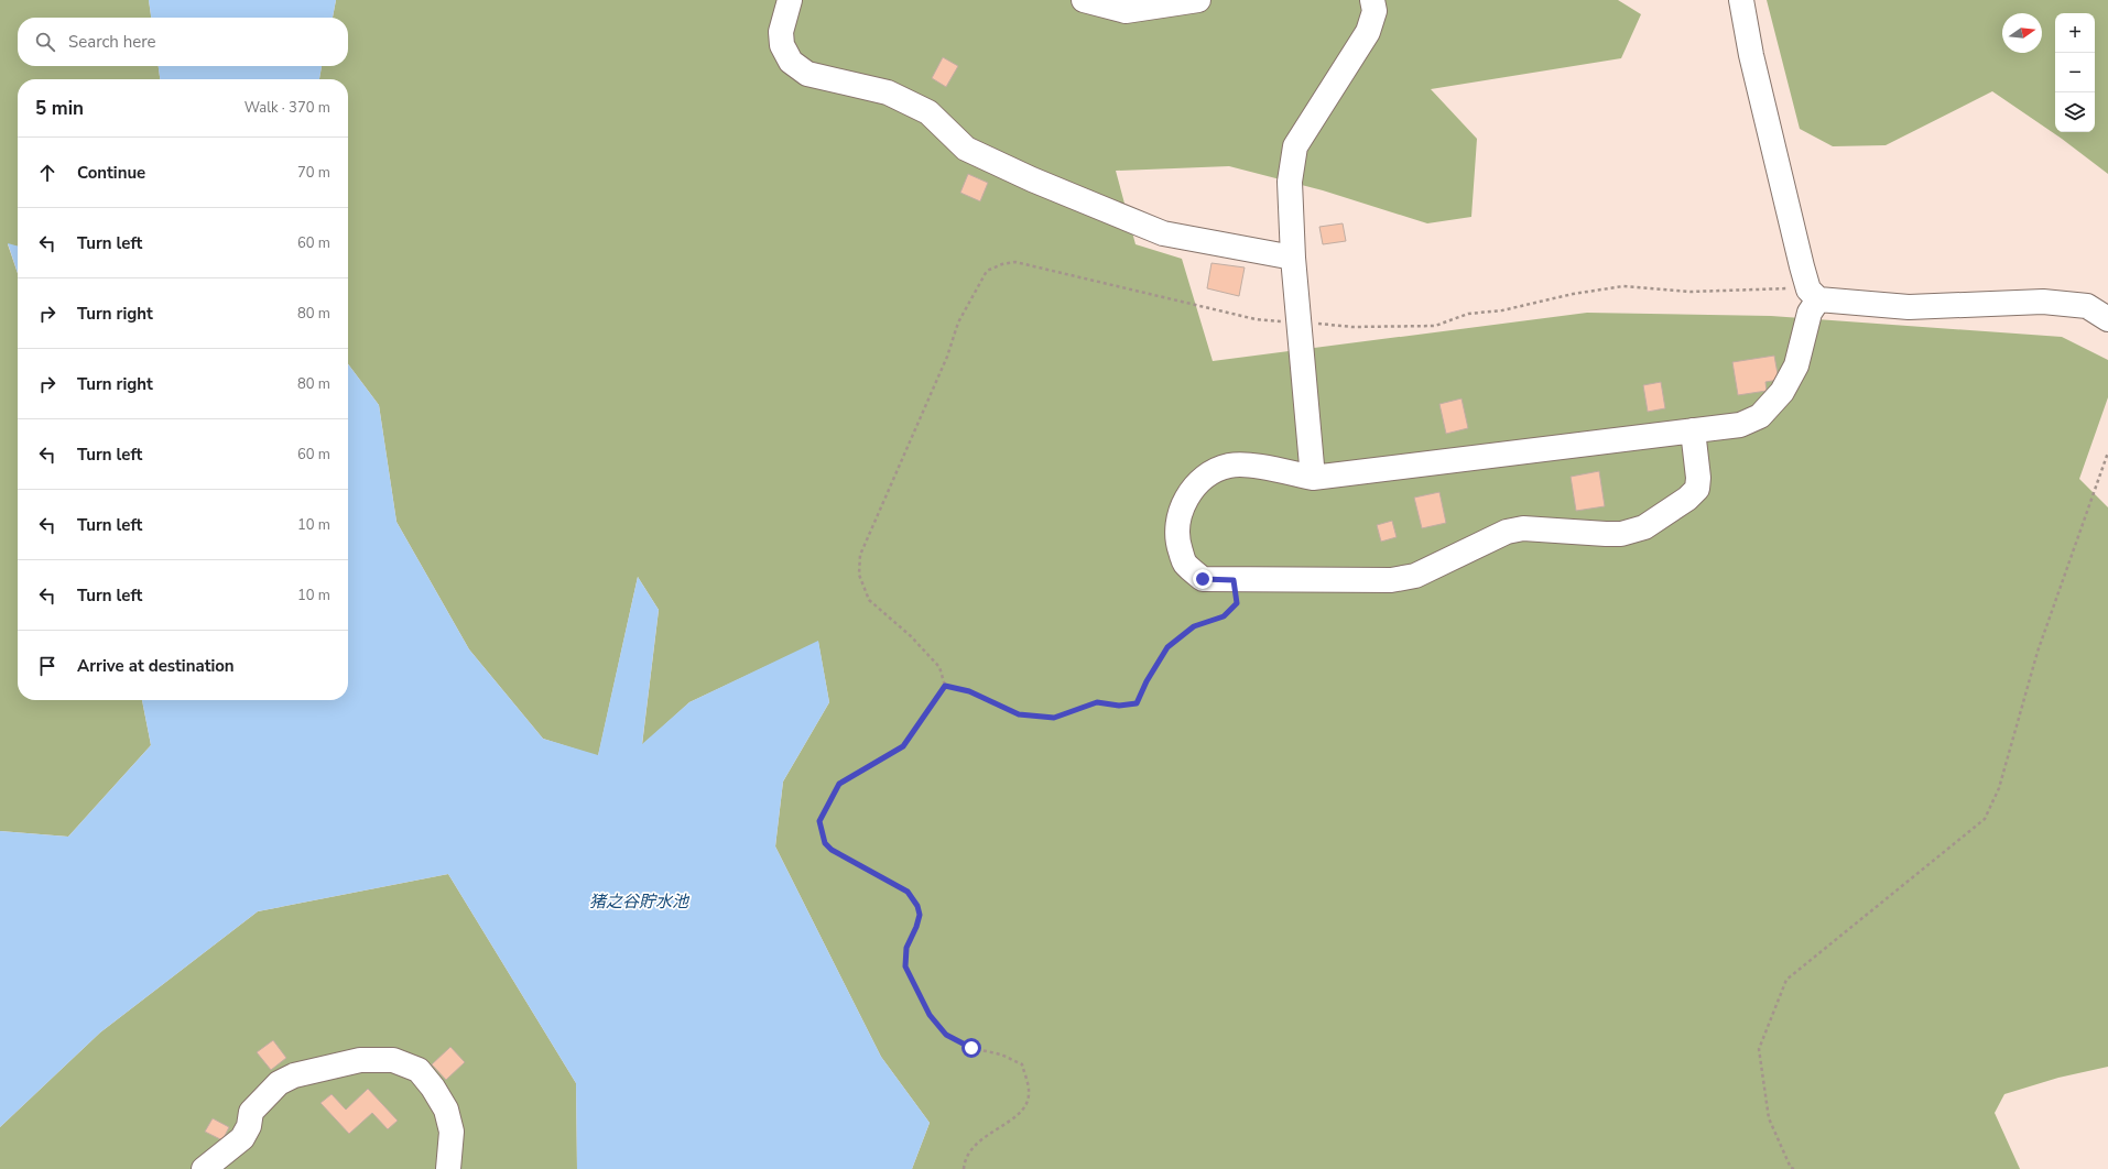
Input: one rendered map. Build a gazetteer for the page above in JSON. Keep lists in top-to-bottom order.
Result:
{
  "water": ["猪之谷貯水池"],
  "north": "right",
  "page": {
    "map_buttons": ["+", "−"],
    "search": "Search here",
    "heading": ["5 min", "Walk · 370 m"],
    "list": [
      ["Continue", "70 m"],
      ["Turn left", "60 m"],
      ["Turn right", "80 m"],
      ["Turn right", "80 m"],
      ["Turn left", "60 m"],
      ["Turn left", "10 m"],
      ["Turn left", "10 m"],
      "Arrive at destination"
    ]
  }
}
